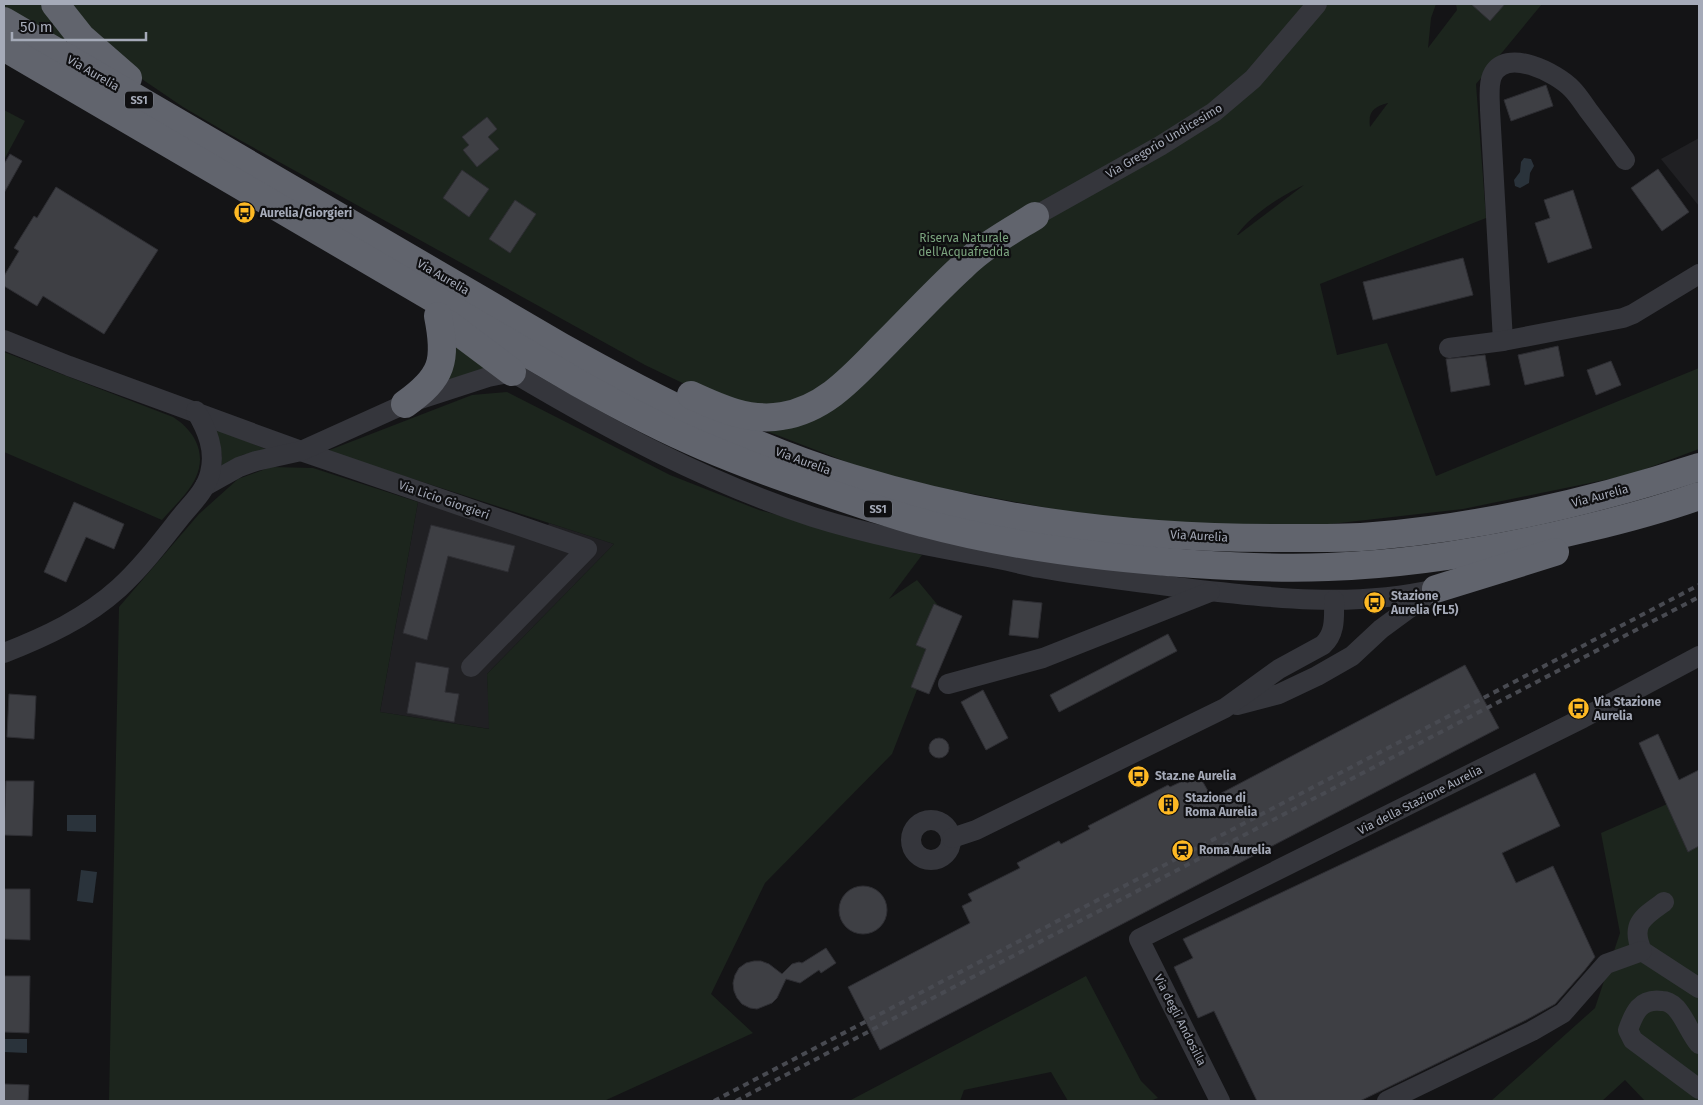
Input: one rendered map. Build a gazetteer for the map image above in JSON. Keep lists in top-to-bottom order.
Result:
{
  "streets": {
    "highway": ["Via Aurelia", "SS1"],
    "street": [
      "Via Gregorio Undicesimo",
      "Via Licio Giorgieri",
      "Via della Stazione Aurelia",
      "Via degli Andosilla"
    ]
  },
  "crossings": [
    ["Via della Stazione Aurelia", "Via degli Andosilla"]
  ],
  "parks": ["Riserva Naturale dell'Acquafredda"],
  "places": {
    "bus stop": [
      "Aurelia/Giorgieri",
      "Stazione Aurelia (FL5)",
      "Via Stazione Aurelia",
      "Staz.ne Aurelia"
    ],
    "building": ["Stazione di Roma Aurelia"],
    "station": ["Roma Aurelia"]
  },
  "scale_bar": "50 m"
}
